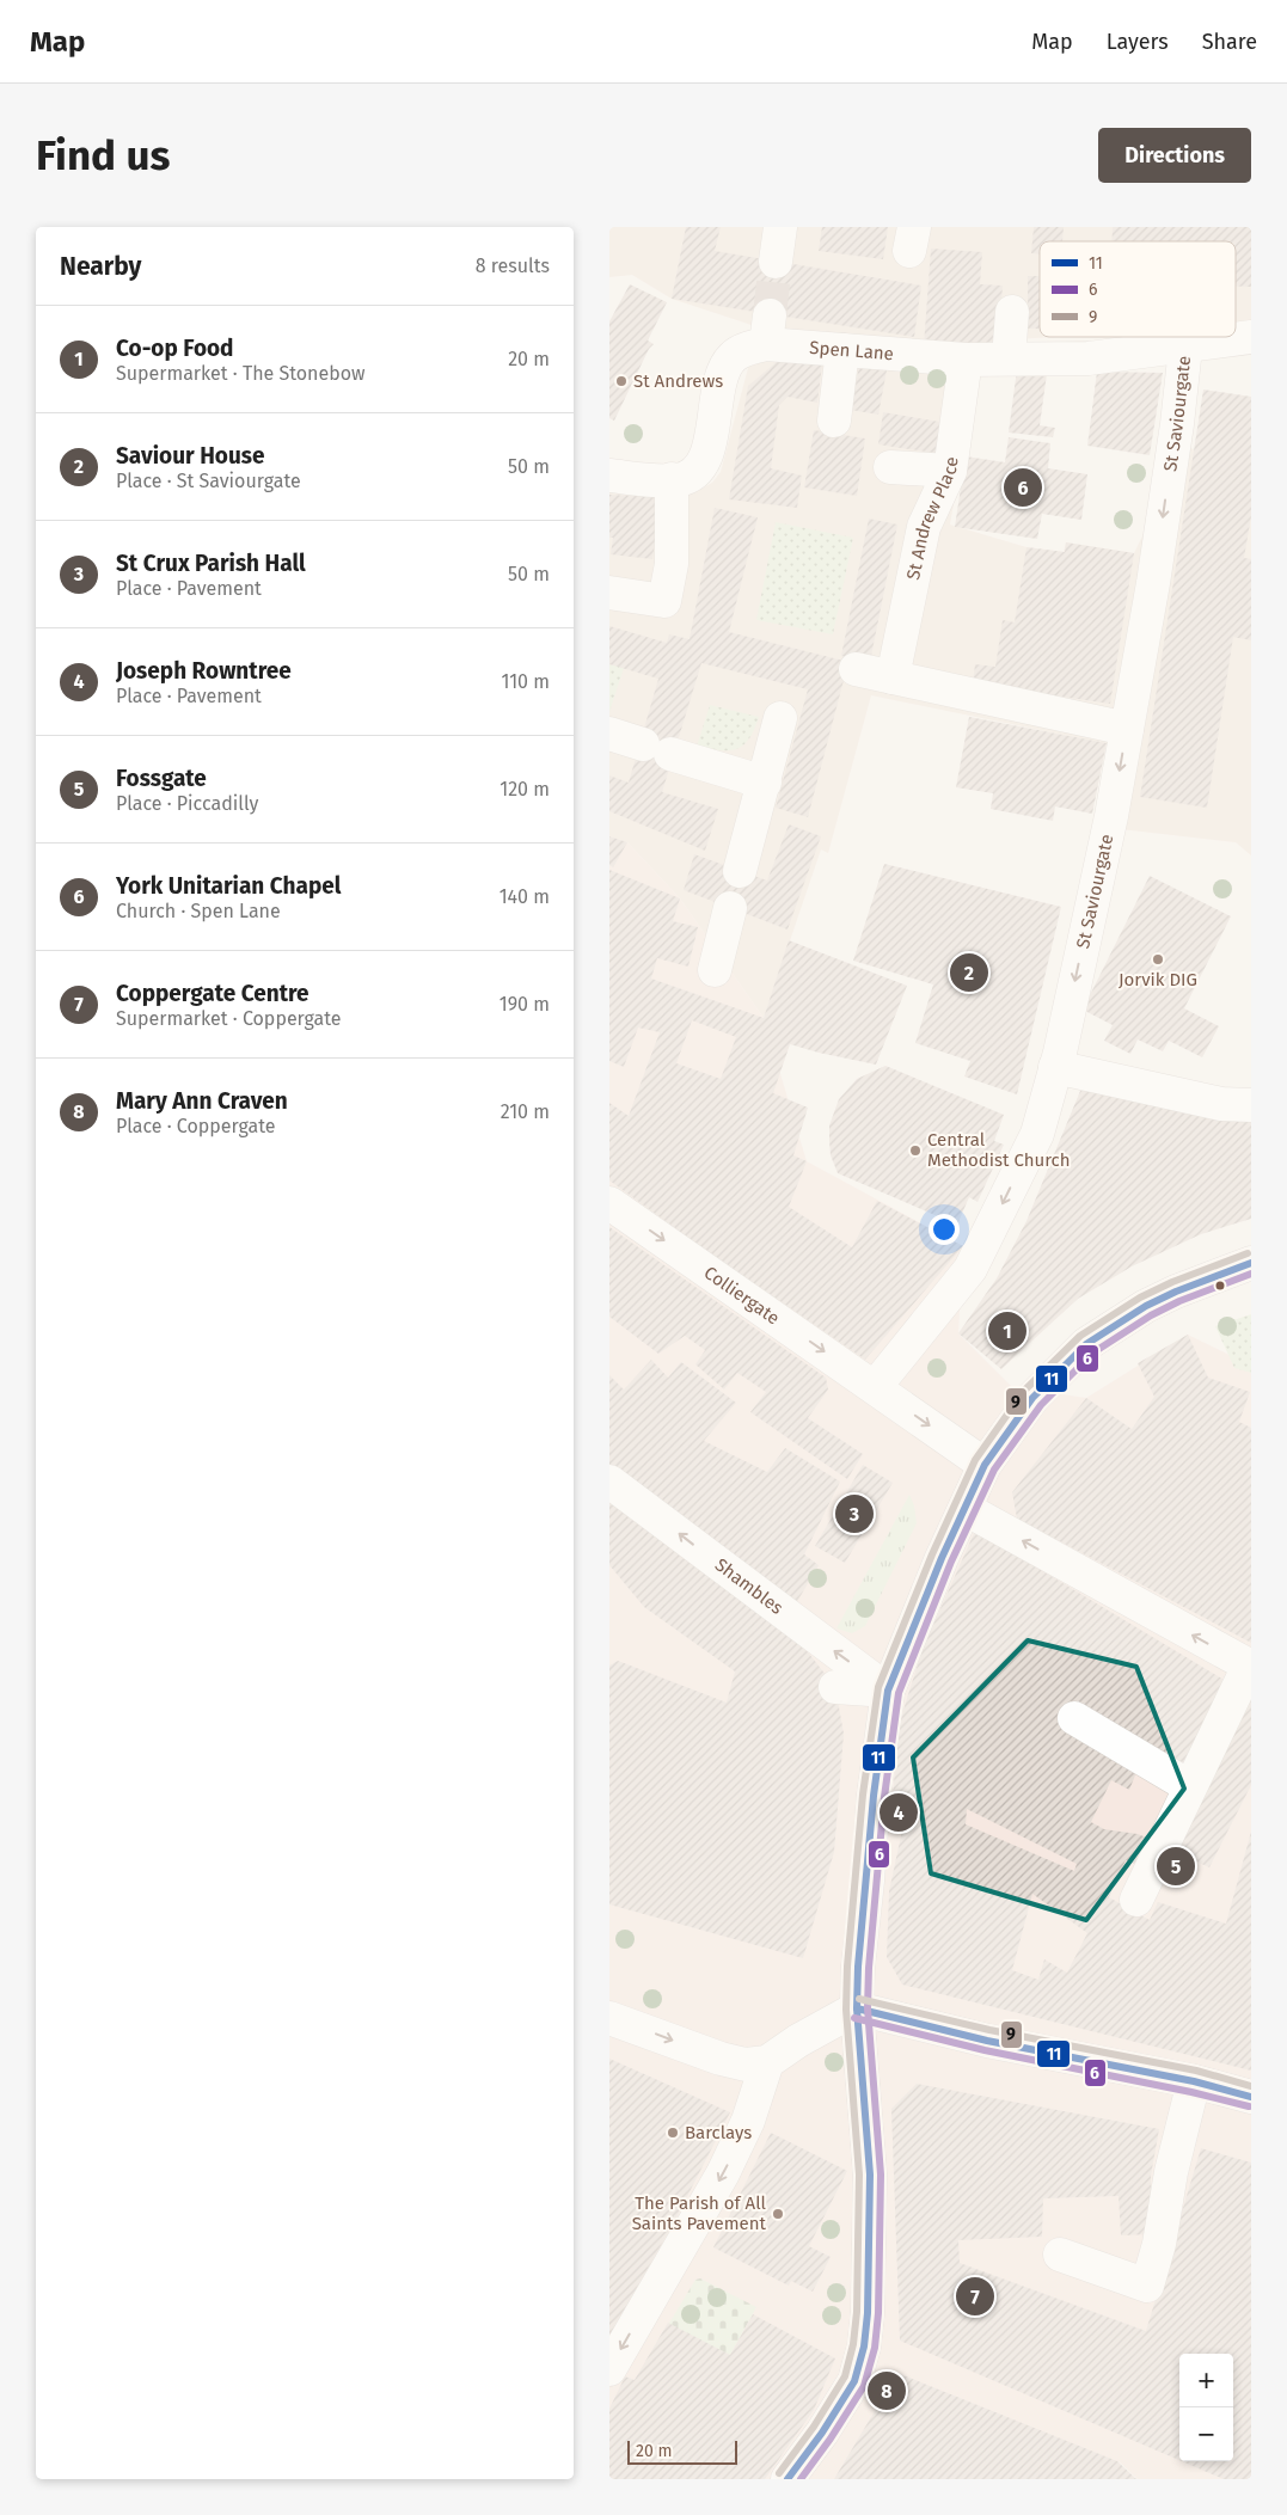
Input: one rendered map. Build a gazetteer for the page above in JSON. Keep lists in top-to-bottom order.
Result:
{
  "streets": {
    "street": [
      "Spen Lane",
      "St Saviourgate",
      "St Andrew Place",
      "Colliergate",
      "Shambles"
    ]
  },
  "crossings": [
    ["Spen Lane", "St Saviourgate"],
    ["Spen Lane", "St Andrew Place"],
    ["St Saviourgate", "Colliergate"]
  ],
  "one_way": ["St Saviourgate", "Colliergate", "Shambles"],
  "places": [
    "St Andrews",
    "Jorvik DIG",
    "Central Methodist Church",
    "Barclays",
    "The Parish of All Saints Pavement"
  ],
  "lines": ["transit line 9", "transit line 11", "transit line 6"],
  "legend": ["11", "6", "9"],
  "scale_bar": "20 m",
  "page": {
    "header": "Map",
    "nav": ["Map", "Layers", "Share"],
    "buttons": "Directions",
    "title": "Find us",
    "heading": ["Nearby", "8 results"],
    "list": [
      {
        "mark": "1",
        "name": "Co-op Food",
        "note": "Supermarket · The Stonebow",
        "value": "20 m"
      },
      {
        "mark": "2",
        "name": "Saviour House",
        "note": "Place · St Saviourgate",
        "value": "50 m"
      },
      {
        "mark": "3",
        "name": "St Crux Parish Hall",
        "note": "Place · Pavement",
        "value": "50 m"
      },
      {
        "mark": "4",
        "name": "Joseph Rowntree",
        "note": "Place · Pavement",
        "value": "110 m"
      },
      {
        "mark": "5",
        "name": "Fossgate",
        "note": "Place · Piccadilly",
        "value": "120 m"
      },
      {
        "mark": "6",
        "name": "York Unitarian Chapel",
        "note": "Church · Spen Lane",
        "value": "140 m"
      },
      {
        "mark": "7",
        "name": "Coppergate Centre",
        "note": "Supermarket · Coppergate",
        "value": "190 m"
      },
      {
        "mark": "8",
        "name": "Mary Ann Craven",
        "note": "Place · Coppergate",
        "value": "210 m"
      }
    ],
    "pins": [
      "6",
      "2",
      "1",
      "3",
      "4",
      "5",
      "7",
      "8"
    ],
    "map_buttons": ["+", "−"],
    "scale": "20 m"
  }
}
